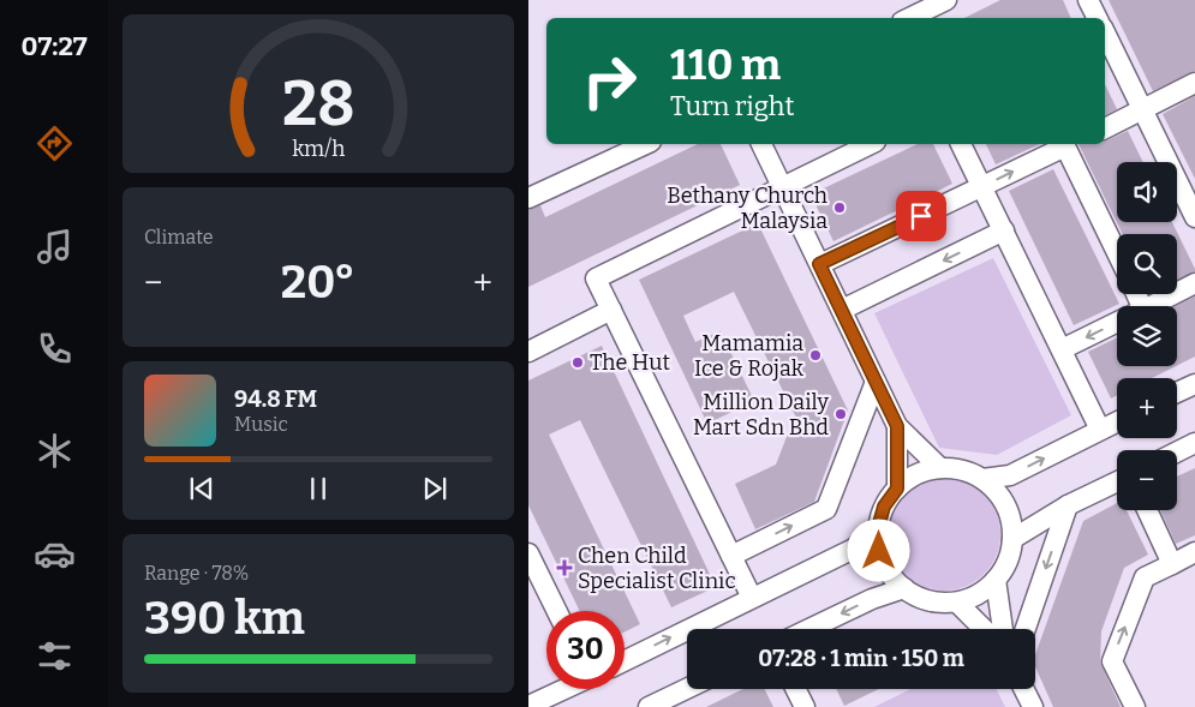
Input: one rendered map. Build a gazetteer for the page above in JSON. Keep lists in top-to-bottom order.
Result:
{
  "places": {
    "other": [
      "Bethany Church Malaysia",
      "Mamamia Ice & Rojak",
      "The Hut",
      "Million Daily Mart Sdn Bhd"
    ],
    "health": ["Chen Child Specialist Clinic"]
  },
  "page": {
    "tabs": "07:27",
    "turn": ["110 m", "Turn right"],
    "map_buttons": ["+", "−"],
    "tile": [
      "Climate",
      ["Range · 78%", "390 km"]
    ],
    "heat": ["−", "20°", "+"],
    "song": ["94.8 FM", "Music"],
    "limit": "30",
    "trip": "07:28 · 1 min · 150 m",
    "gauge": ["28", "km/h"]
  }
}
